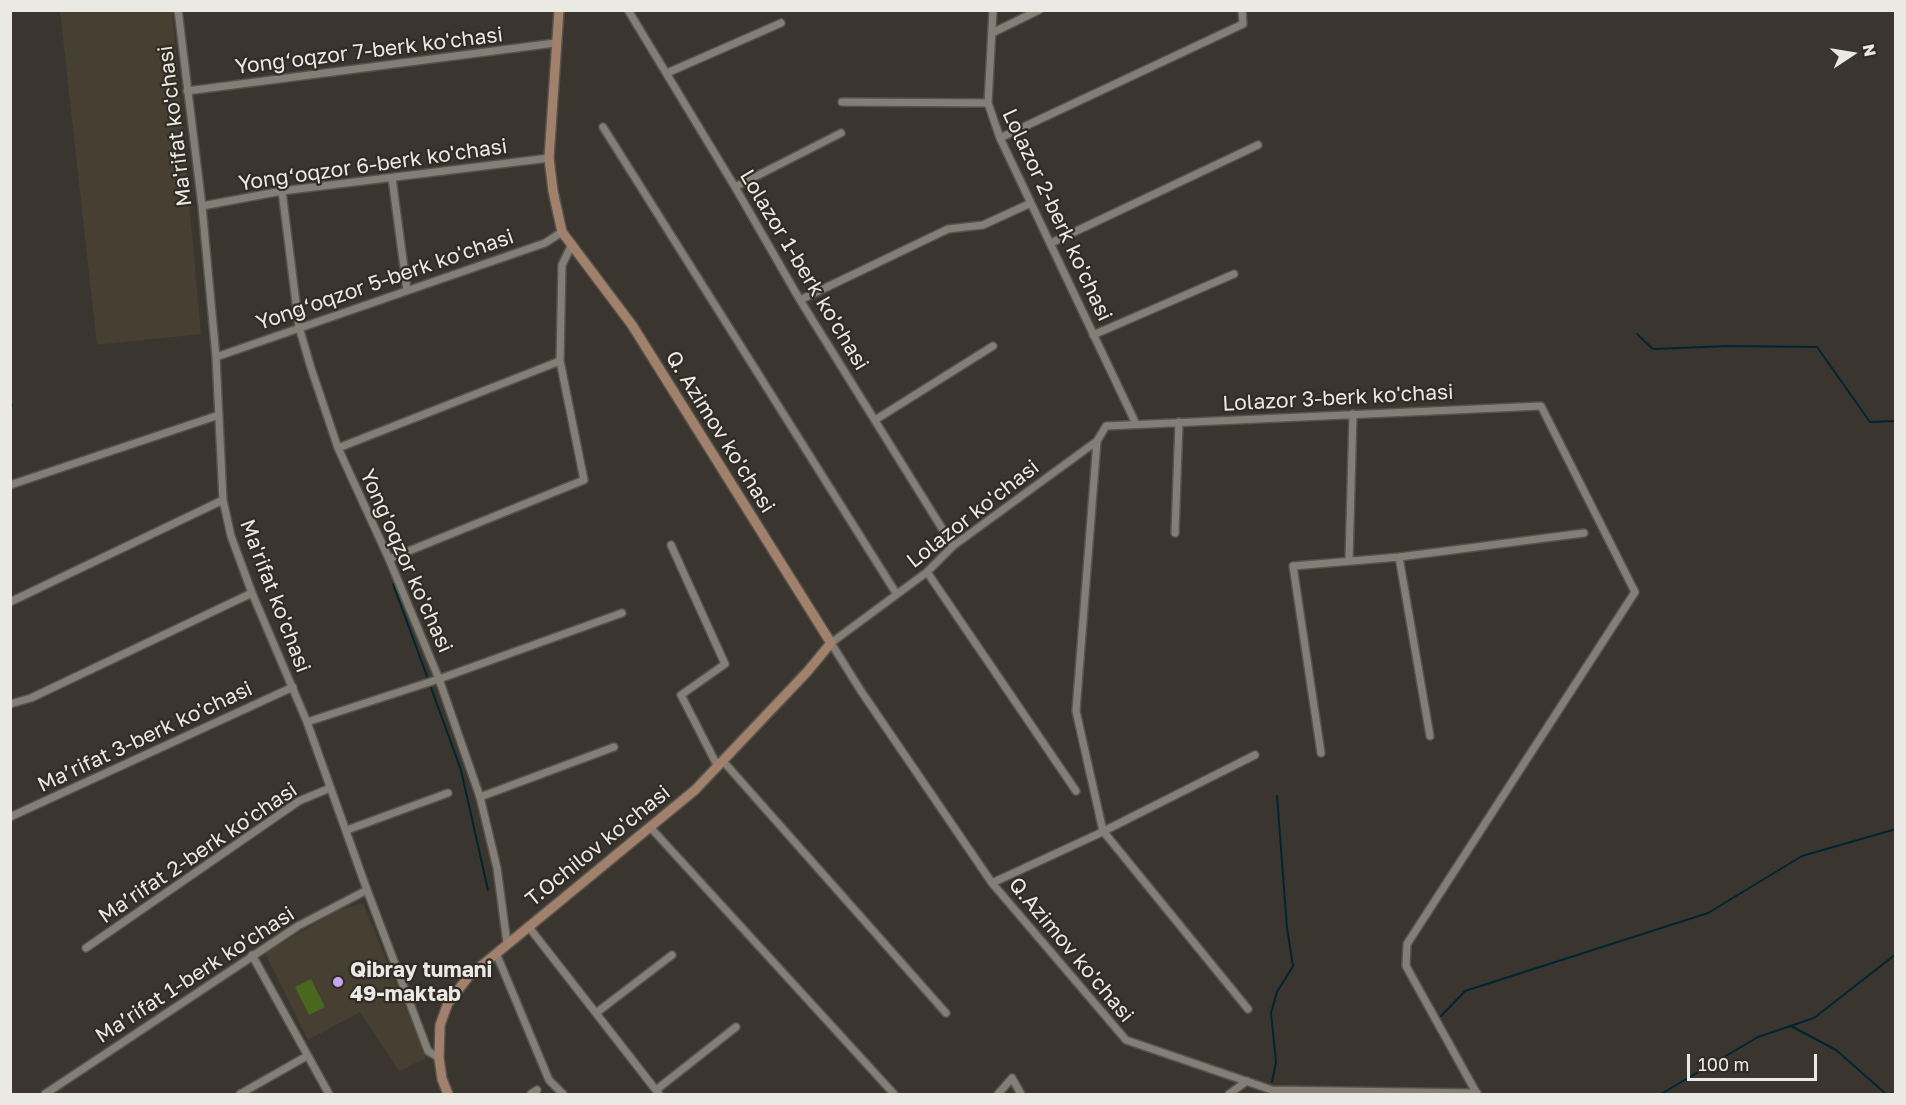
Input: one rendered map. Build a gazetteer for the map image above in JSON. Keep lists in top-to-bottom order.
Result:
{
  "streets": {
    "main road": ["Q. Azimov ko'chasi", "T.Ochilov ko'chasi"],
    "street": [
      "Yong‘oqzor 7-berk ko'chasi",
      "Ma'rifat ko'chasi",
      "Yong‘oqzor 6-berk ko'chasi",
      "Lolazor 2-berk ko'chasi",
      "Lolazor 1-berk ko'chasi",
      "Yong‘oqzor 5-berk ko'chasi",
      "Lolazor 3-berk ko'chasi",
      "Lolazor ko'chasi",
      "Yong'oqzor ko'chasi",
      "Ma’rifat 3-berk ko'chasi",
      "Ma’rifat 2-berk ko'chasi",
      "Q.Azimov ko'chasi",
      "Ma’rifat 1-berk ko'chasi"
    ]
  },
  "crossings": [
    ["Yong‘oqzor 7-berk ko'chasi", "Ma'rifat ko'chasi"],
    ["Ma'rifat ko'chasi", "Yong‘oqzor 6-berk ko'chasi"],
    ["Ma'rifat ko'chasi", "Yong‘oqzor 5-berk ko'chasi"],
    ["Ma'rifat ko'chasi", "Ma’rifat 3-berk ko'chasi"],
    ["Ma'rifat ko'chasi", "T.Ochilov ko'chasi"],
    ["Ma'rifat ko'chasi", "Ma’rifat 2-berk ko'chasi"],
    ["Ma'rifat ko'chasi", "Ma’rifat 1-berk ko'chasi"],
    ["Yong‘oqzor 6-berk ko'chasi", "Yong'oqzor ko'chasi"],
    ["Lolazor 2-berk ko'chasi", "Lolazor 3-berk ko'chasi"],
    ["Lolazor 2-berk ko'chasi", "Lolazor ko'chasi"],
    ["Lolazor 1-berk ko'chasi", "Lolazor ko'chasi"],
    ["Yong‘oqzor 5-berk ko'chasi", "Q. Azimov ko'chasi"],
    ["Yong‘oqzor 5-berk ko'chasi", "Yong'oqzor ko'chasi"],
    ["Lolazor 3-berk ko'chasi", "Lolazor ko'chasi"],
    ["Lolazor 3-berk ko'chasi", "Q.Azimov ko'chasi"],
    ["Q. Azimov ko'chasi", "Lolazor ko'chasi"],
    ["Q. Azimov ko'chasi", "T.Ochilov ko'chasi"],
    ["Q. Azimov ko'chasi", "Q.Azimov ko'chasi"],
    ["Lolazor ko'chasi", "T.Ochilov ko'chasi"],
    ["Lolazor ko'chasi", "Q.Azimov ko'chasi"],
    ["Yong'oqzor ko'chasi", "T.Ochilov ko'chasi"],
    ["T.Ochilov ko'chasi", "Q.Azimov ko'chasi"]
  ],
  "places": ["Qibray tumani 49-maktab"],
  "scale_bar": "100 m",
  "north": "right"
}
